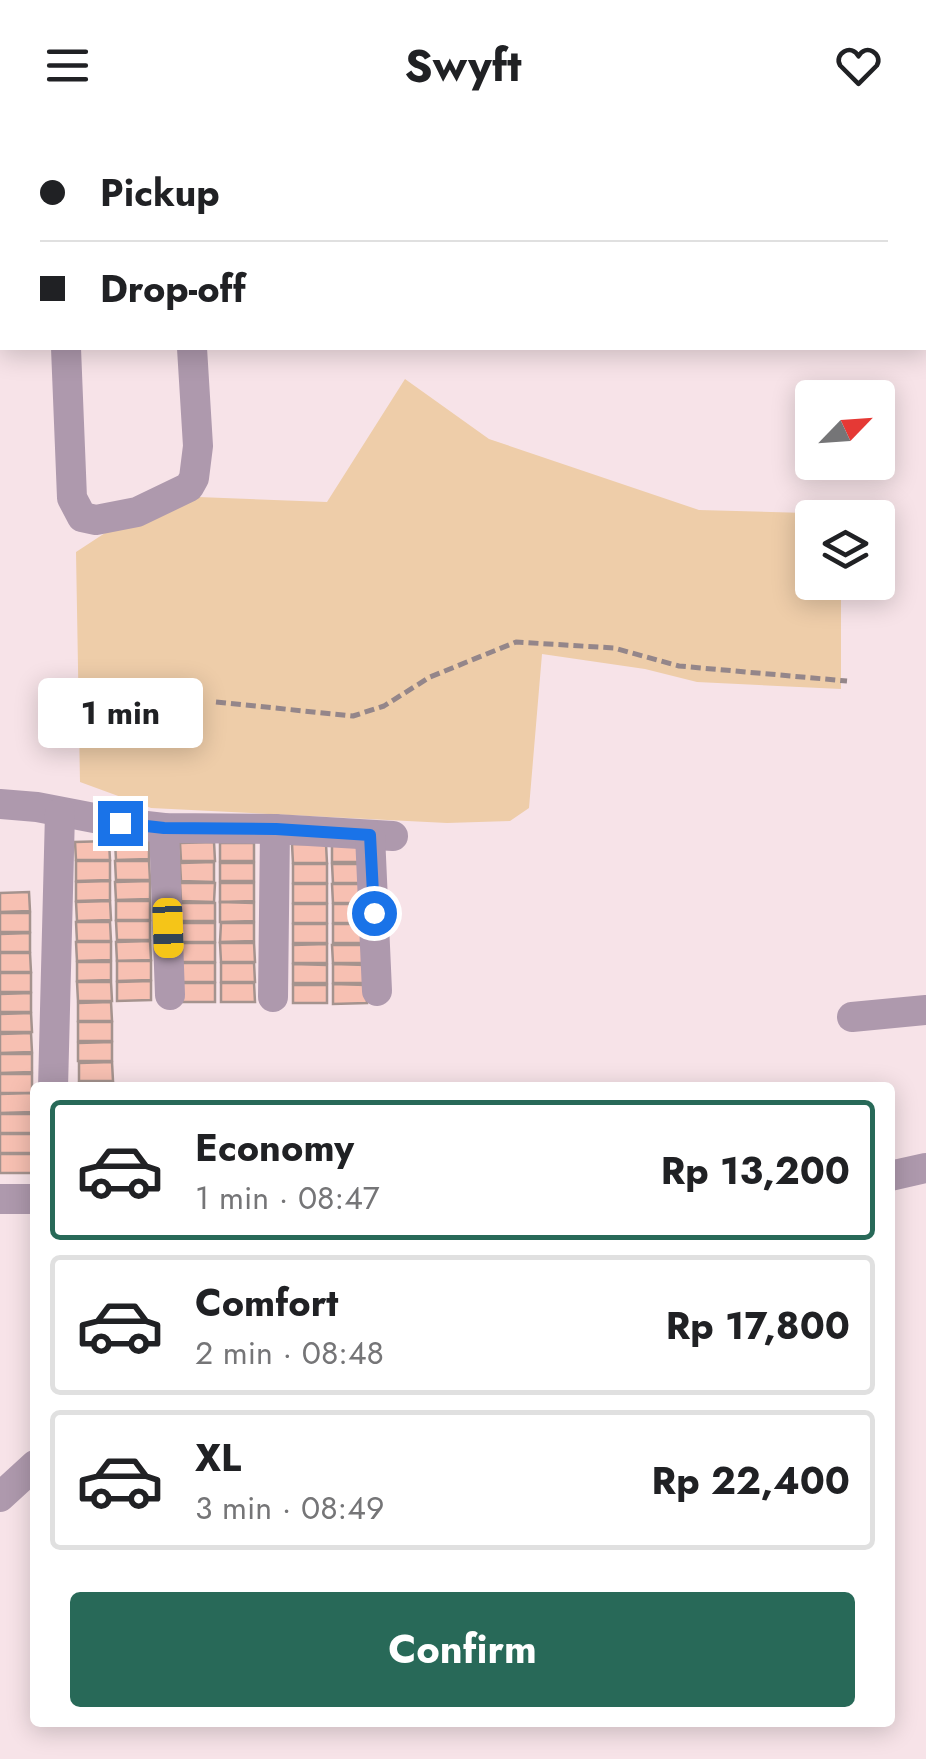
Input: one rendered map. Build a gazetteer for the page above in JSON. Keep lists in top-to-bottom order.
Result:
{
  "north": "top right",
  "page": {
    "header": "Swyft",
    "banner": ["Pickup", "Drop-off"],
    "bubble": "1 min",
    "list": [
      {
        "name": "Economy",
        "note": "1 min · 08:47",
        "value": "Rp 13,200"
      },
      {
        "name": "Comfort",
        "note": "2 min · 08:48",
        "value": "Rp 17,800"
      },
      {
        "name": "XL",
        "note": "3 min · 08:49",
        "value": "Rp 22,400"
      }
    ],
    "buttons": "Confirm"
  }
}
